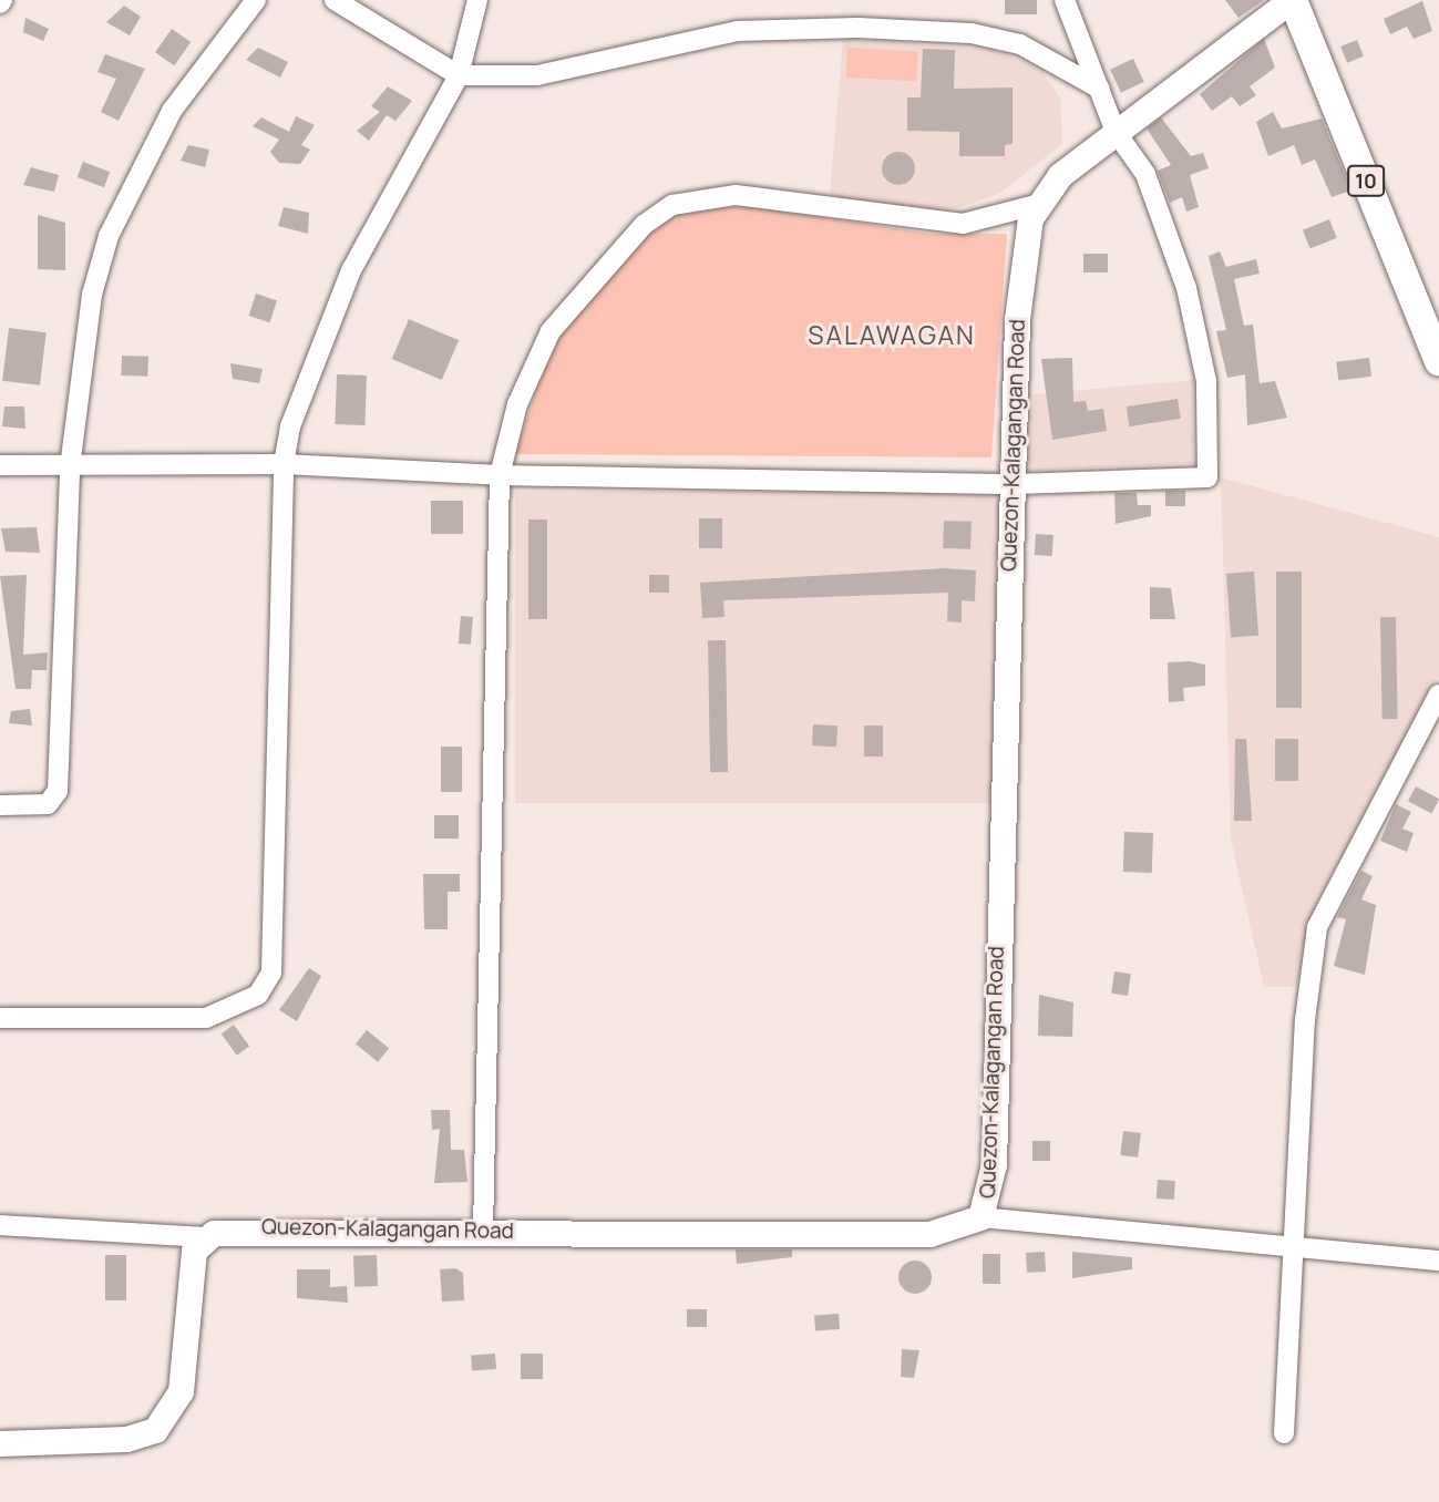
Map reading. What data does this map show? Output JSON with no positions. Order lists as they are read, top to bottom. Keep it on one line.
{"streets":{"highway":["10"],"main road":["Quezon-Kalagangan Road"]},"districts":["SALAWAGAN"]}
